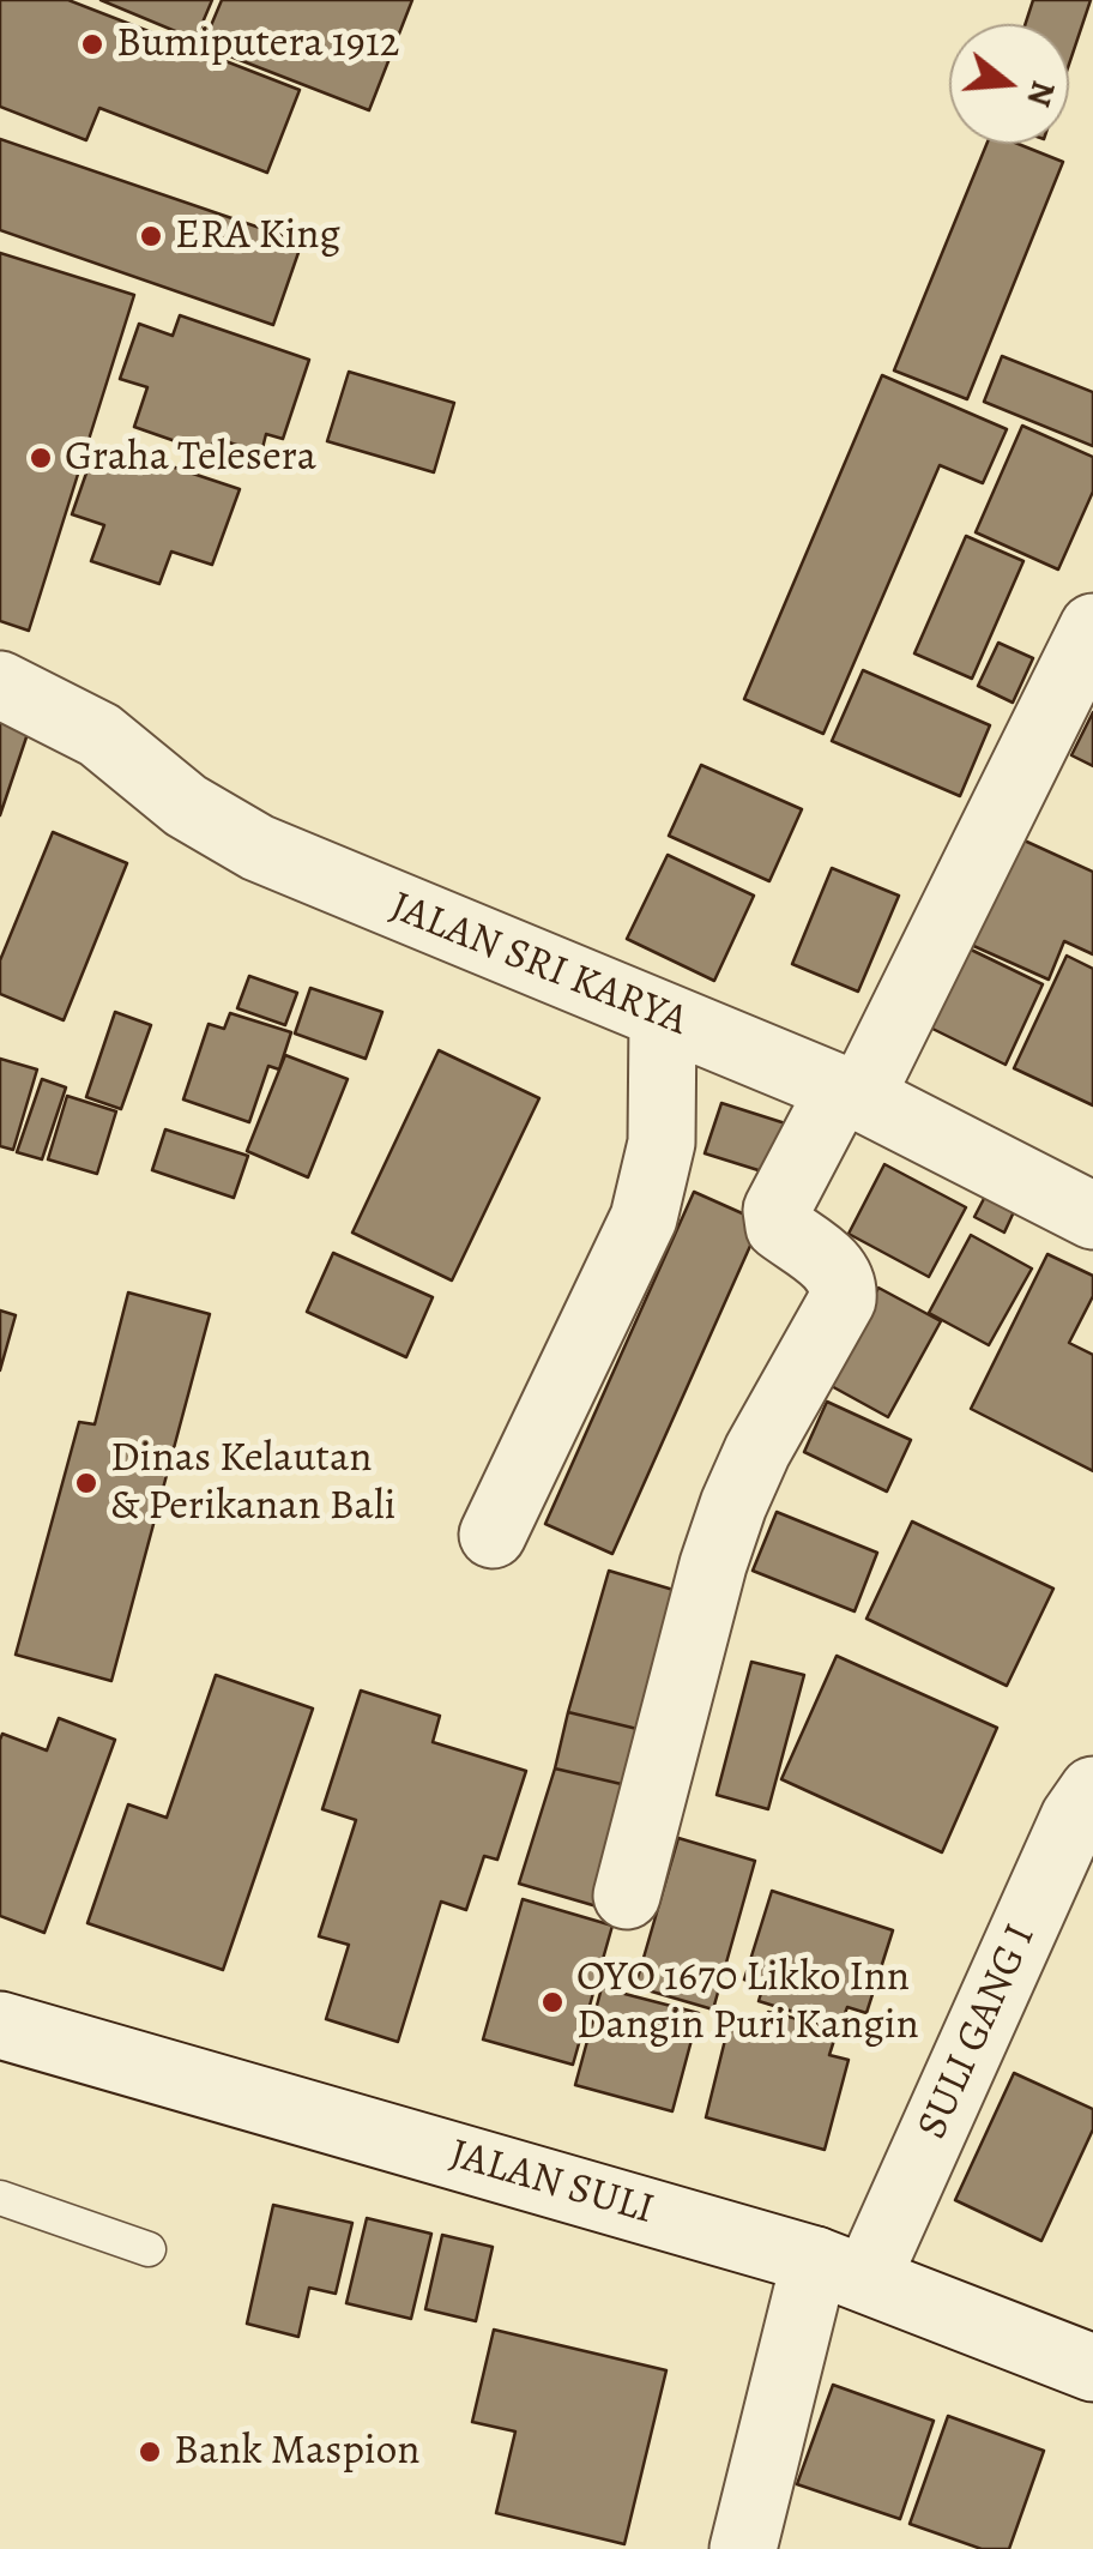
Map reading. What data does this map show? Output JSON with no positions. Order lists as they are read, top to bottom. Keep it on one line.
{"streets":{"street":["JALAN SRI KARYA","SULI GANG I","JALAN SULI"]},"crossings":[["SULI GANG I","JALAN SULI"]],"places":["Bumiputera 1912","ERA King","Graha Telesera","Dinas Kelautan & Perikanan Bali","OYO 1670 Likko Inn Dangin Puri Kangin","Bank Maspion"],"north":"right"}
